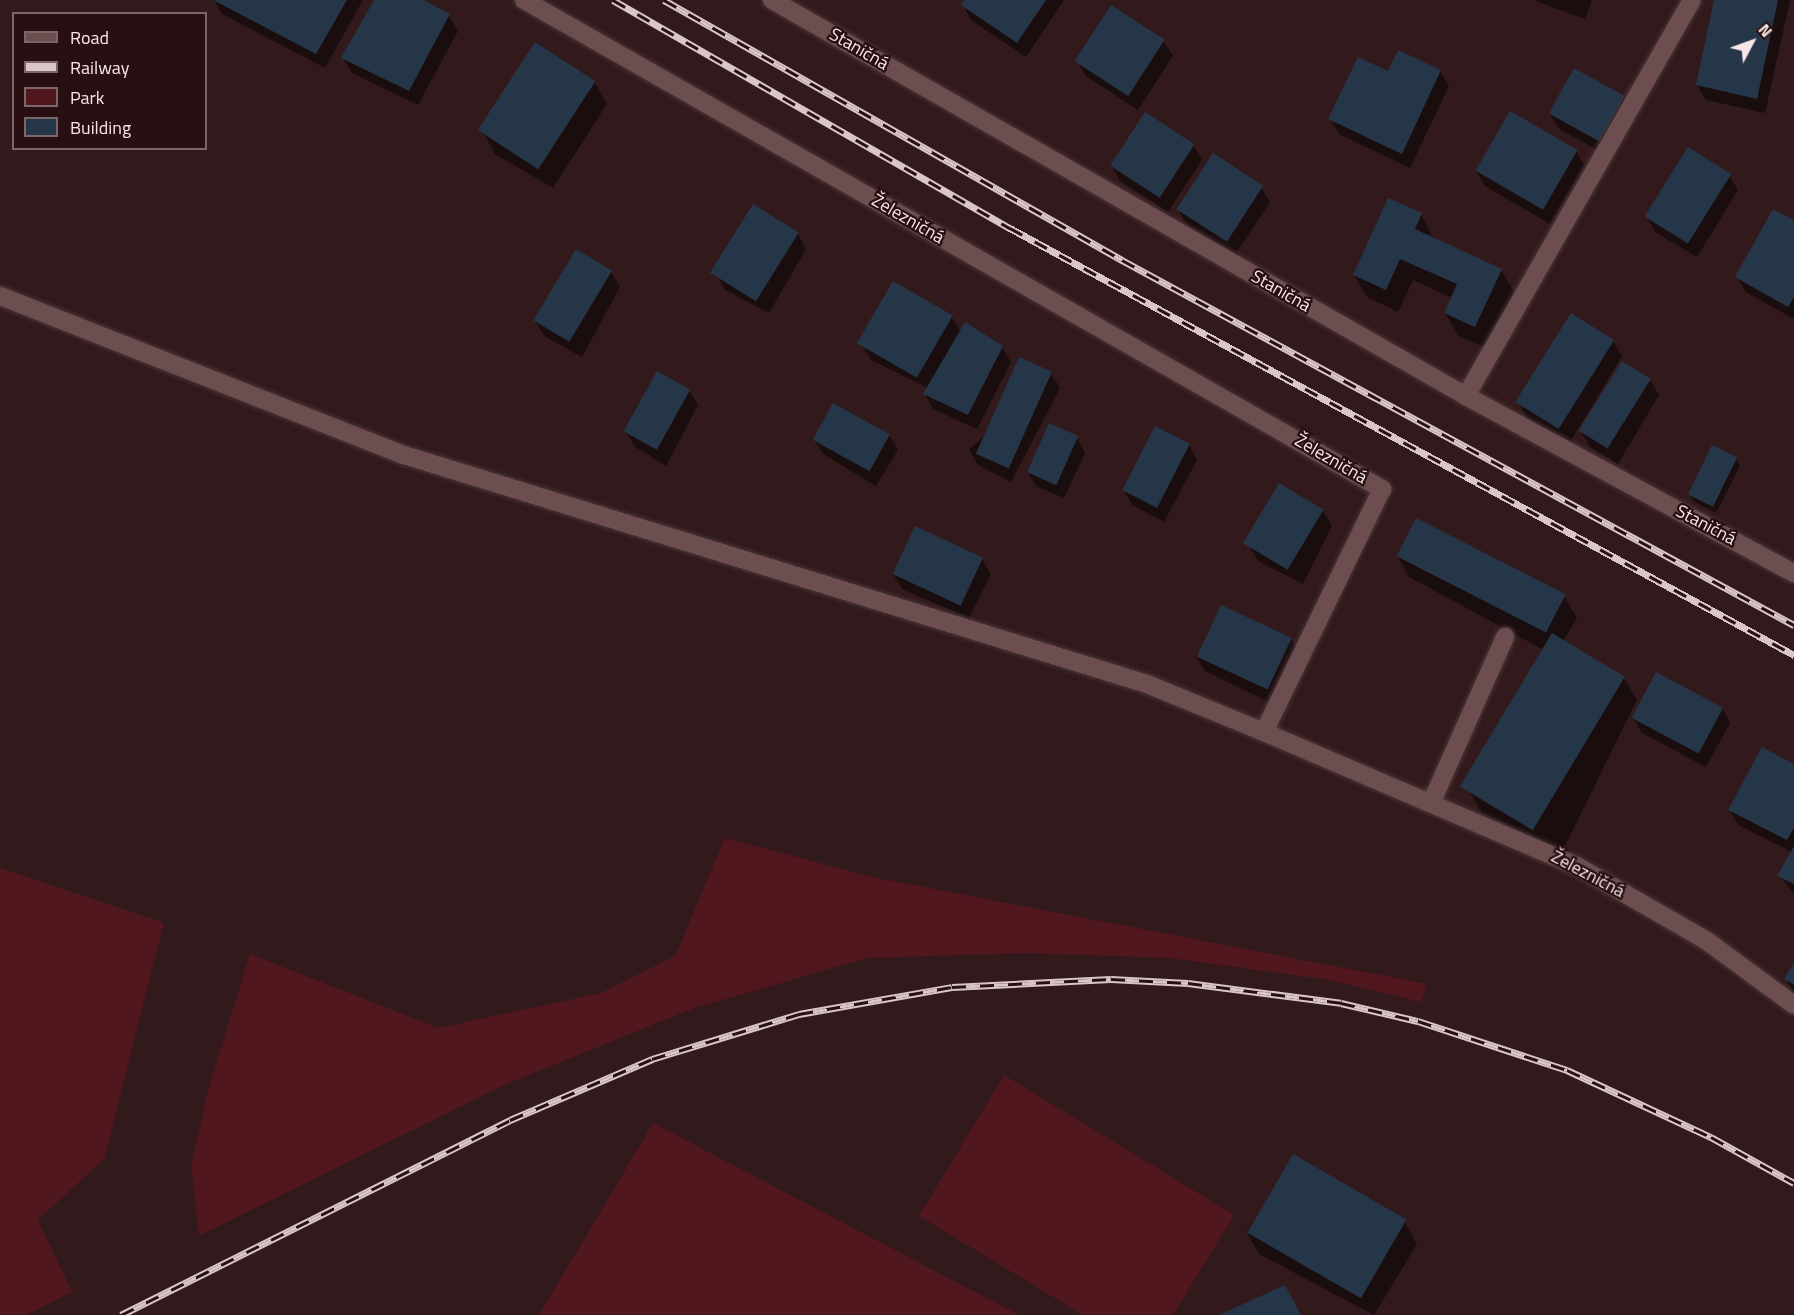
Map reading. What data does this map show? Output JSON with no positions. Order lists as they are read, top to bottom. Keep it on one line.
{"streets":{"street":["Staničná","Železničná"]},"legend":["Road","Railway","Park","Building"],"north":"top right"}
